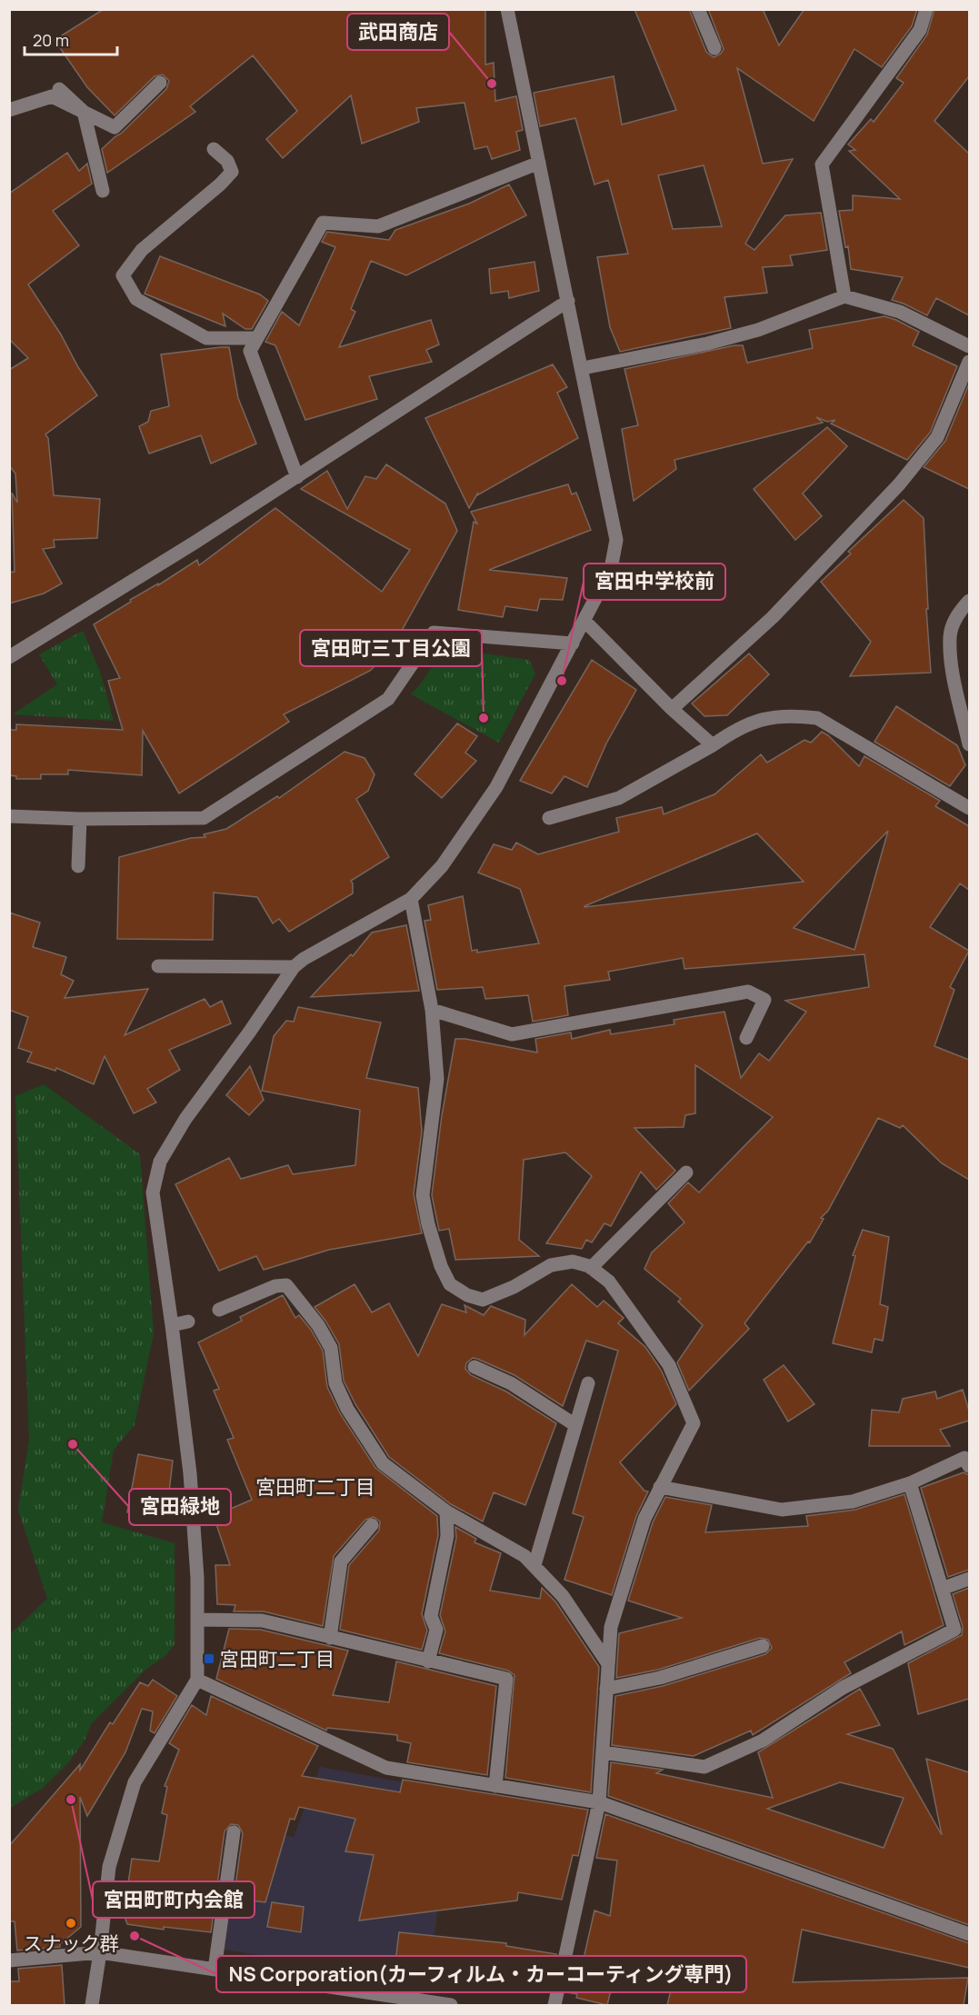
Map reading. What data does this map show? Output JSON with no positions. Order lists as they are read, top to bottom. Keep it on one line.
{"districts":["宮田町二丁目"],"places":{"other":["武田商店","宮田中学校前","宮田町三丁目公園","宮田緑地","宮田町町内会館","スナック群","NS Corporation(カーフィルム・カーコーティング専門)"],"transit":["宮田町二丁目"]},"scale_bar":"20 m"}
